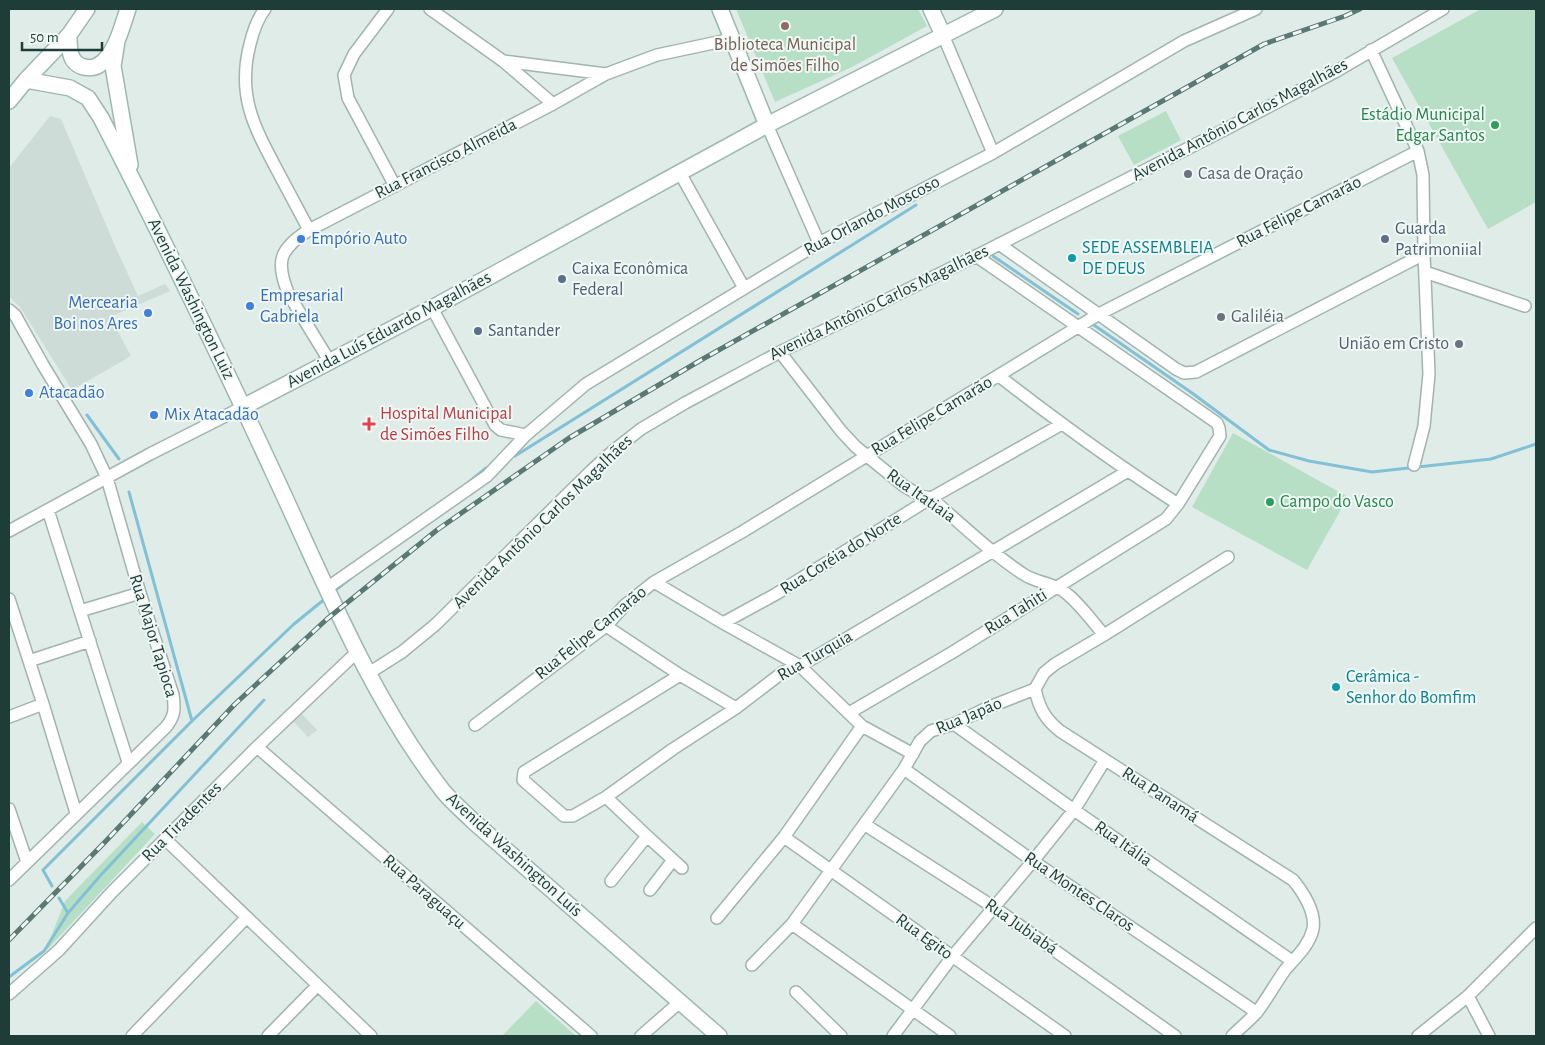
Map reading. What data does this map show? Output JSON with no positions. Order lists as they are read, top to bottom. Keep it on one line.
{"streets":{"main road":["Avenida Washington Luiz","Avenida Luís Eduardo Magalhães","Avenida Washington Luís"],"street":["Avenida Antônio Carlos Magalhães","Rua Francisco Almeida","Rua Felipe Camarão","Rua Orlando Moscoso","Rua Itatiaia","Rua Coréia do Norte","Rua Tahiti","Rua Major Tapioca","Rua Turquia","Rua Japão","Rua Panamá","Rua Tiradentes","Rua Itália","Rua Paraguaçu","Rua Montes Claros","Rua Jubiabá","Rua Egito"]},"crossings":[["Avenida Antônio Carlos Magalhães","Rua Itatiaia"],["Avenida Antônio Carlos Magalhães","Avenida Washington Luís"],["Rua Francisco Almeida","Avenida Luís Eduardo Magalhães"],["Rua Felipe Camarão","Rua Itatiaia"],["Rua Felipe Camarão","Rua Tahiti"],["Rua Orlando Moscoso","Avenida Washington Luiz"],["Rua Orlando Moscoso","Avenida Washington Luís"],["Avenida Washington Luiz","Avenida Luís Eduardo Magalhães"],["Avenida Washington Luiz","Avenida Washington Luís"],["Avenida Luís Eduardo Magalhães","Rua Major Tapioca"],["Rua Itatiaia","Rua Coréia do Norte"],["Rua Itatiaia","Rua Tahiti"],["Rua Itatiaia","Rua Turquia"],["Rua Japão","Rua Panamá"],["Rua Japão","Rua Itália"],["Rua Japão","Rua Montes Claros"],["Rua Japão","Rua Jubiabá"],["Rua Japão","Rua Egito"],["Rua Panamá","Rua Itália"],["Rua Tiradentes","Avenida Washington Luís"],["Rua Tiradentes","Rua Paraguaçu"]],"places":{"other":["Biblioteca Municipal de Simões Filho","Estádio Municipal Edgar Santos","Casa de Oração","Empório Auto","Guarda Patrimoniial","SEDE ASSEMBLEIA DE DEUS","Caixa Econômica Federal","Empresarial Gabriela","Mercearia Boi nos Ares","Galiléia","Santander","União em Cristo","Atacadão","Mix Atacadão","Campo do Vasco","Cerâmica - Senhor do Bomfim"],"health":["Hospital Municipal de Simões Filho"]},"scale_bar":"50 m"}
